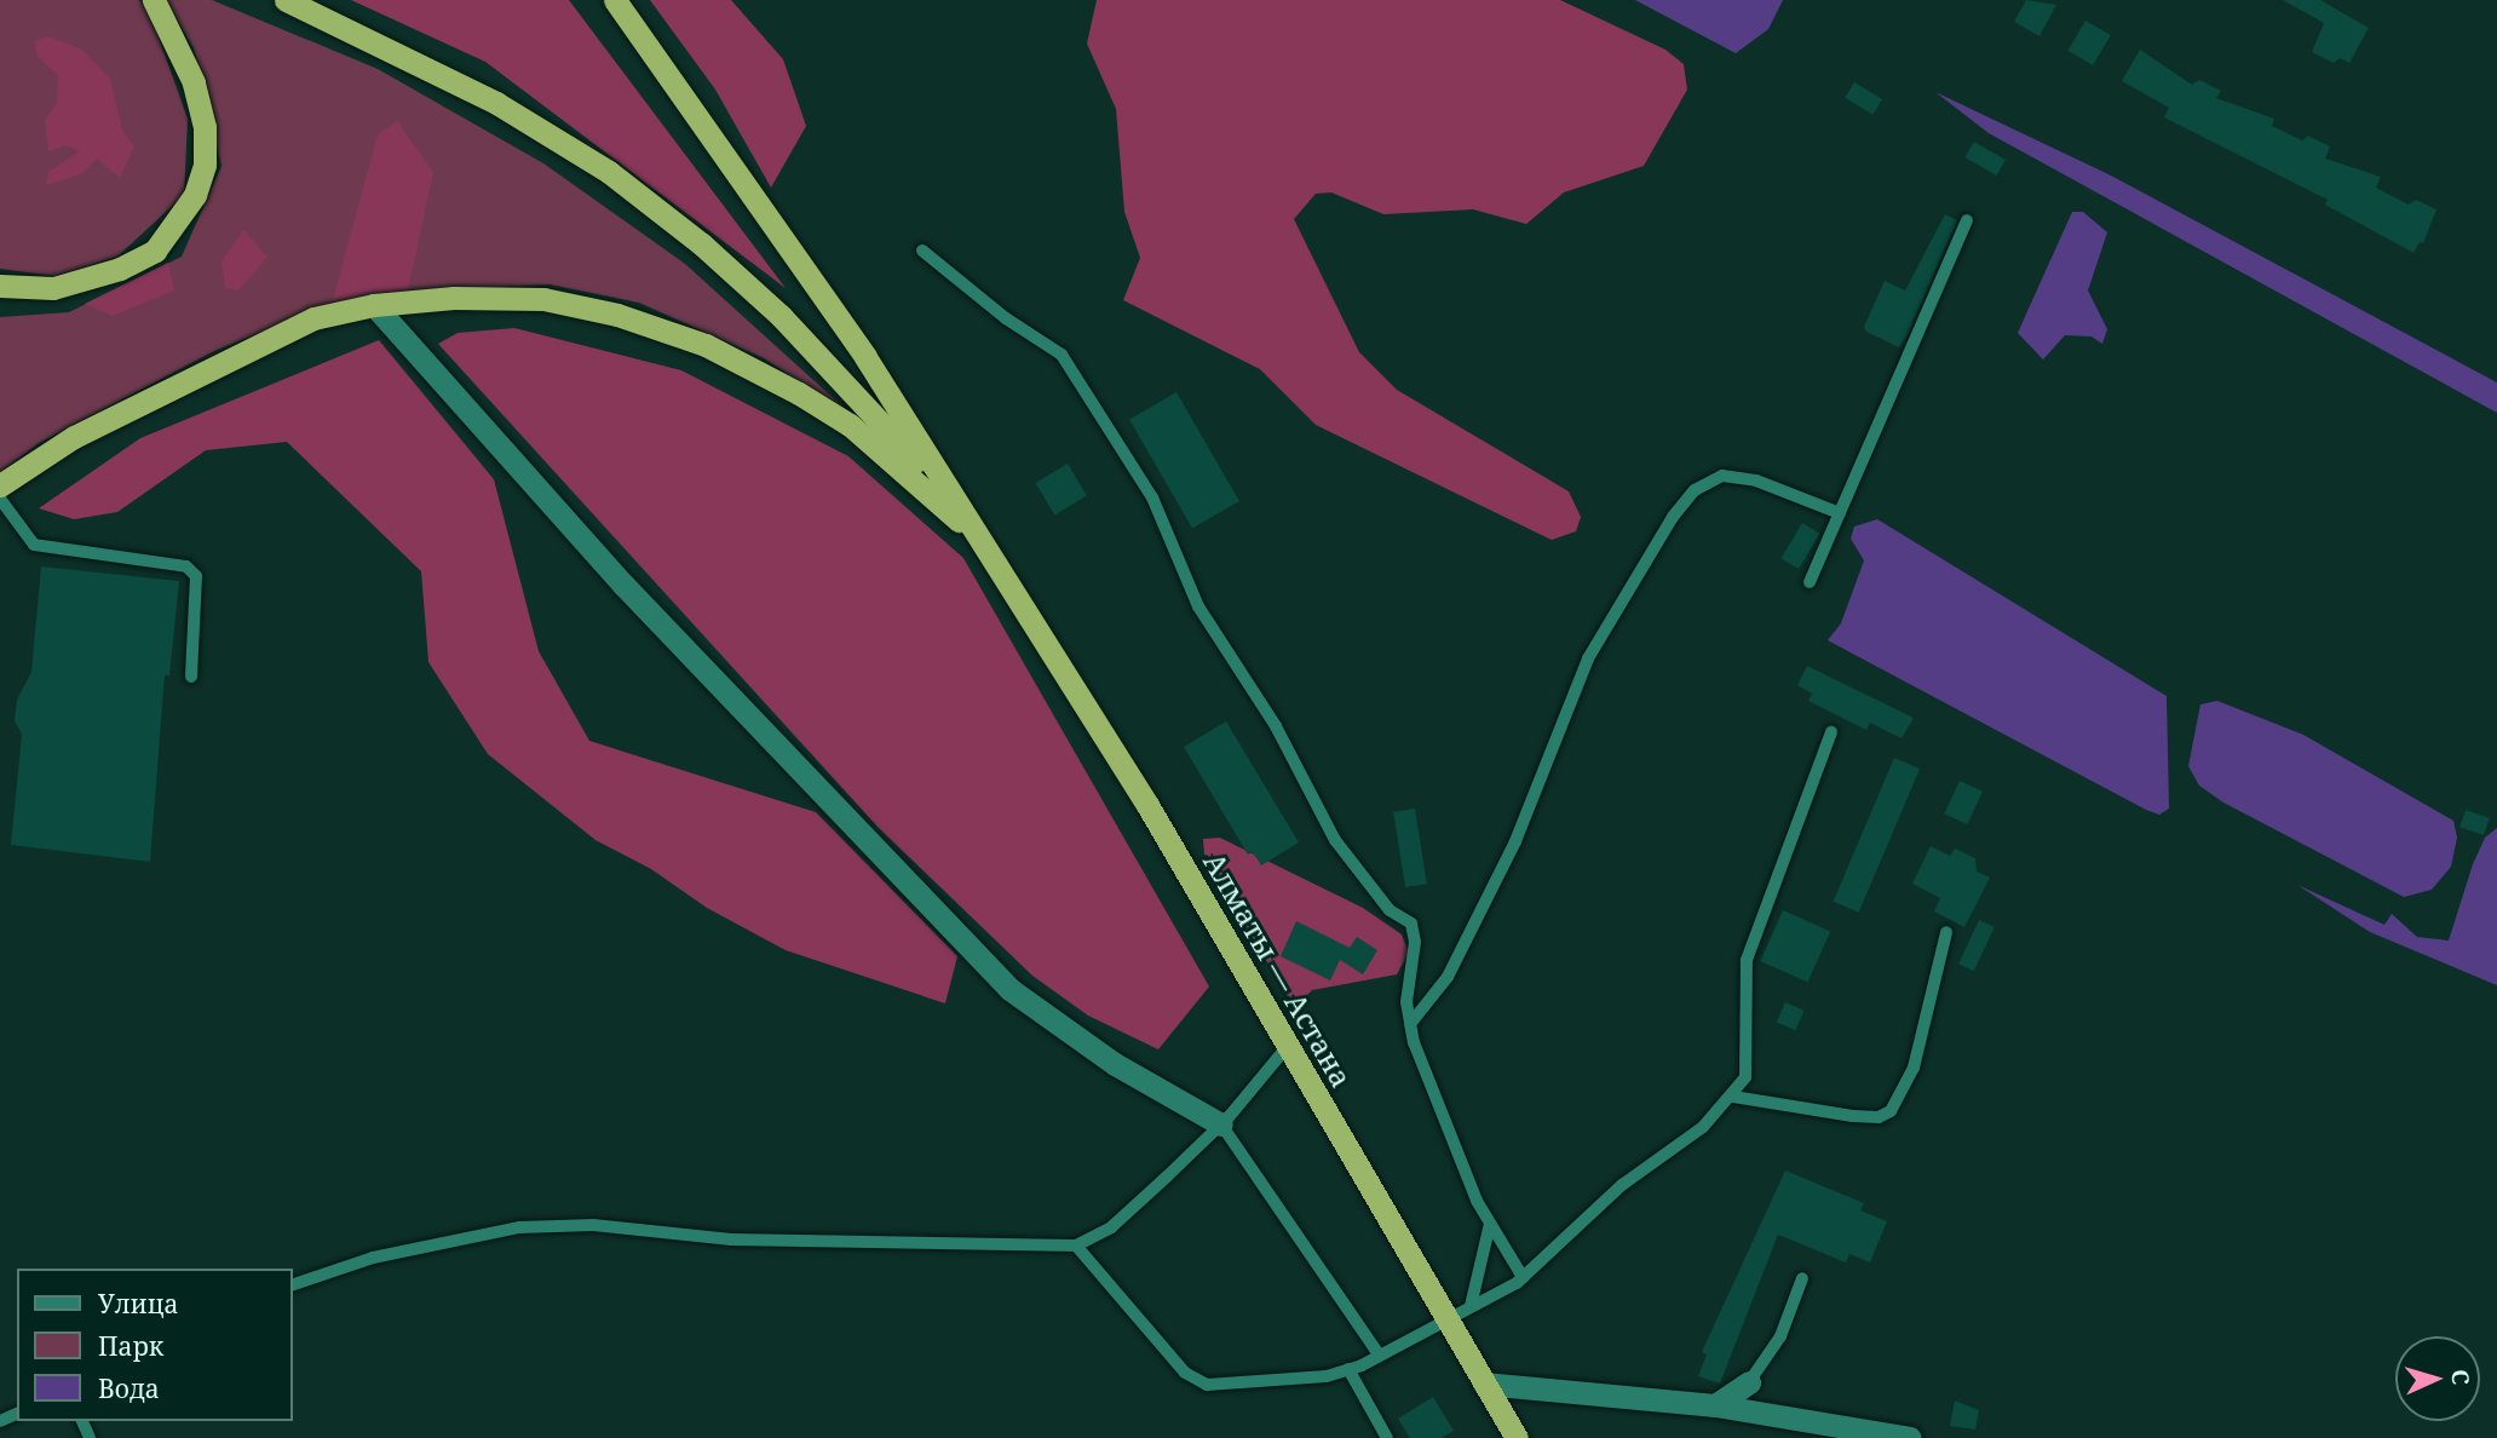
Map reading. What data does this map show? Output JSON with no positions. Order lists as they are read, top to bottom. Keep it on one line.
{"streets":{"highway":["Алматы — Астана"]},"legend":["Улица","Парк","Вода"],"north":"right"}
